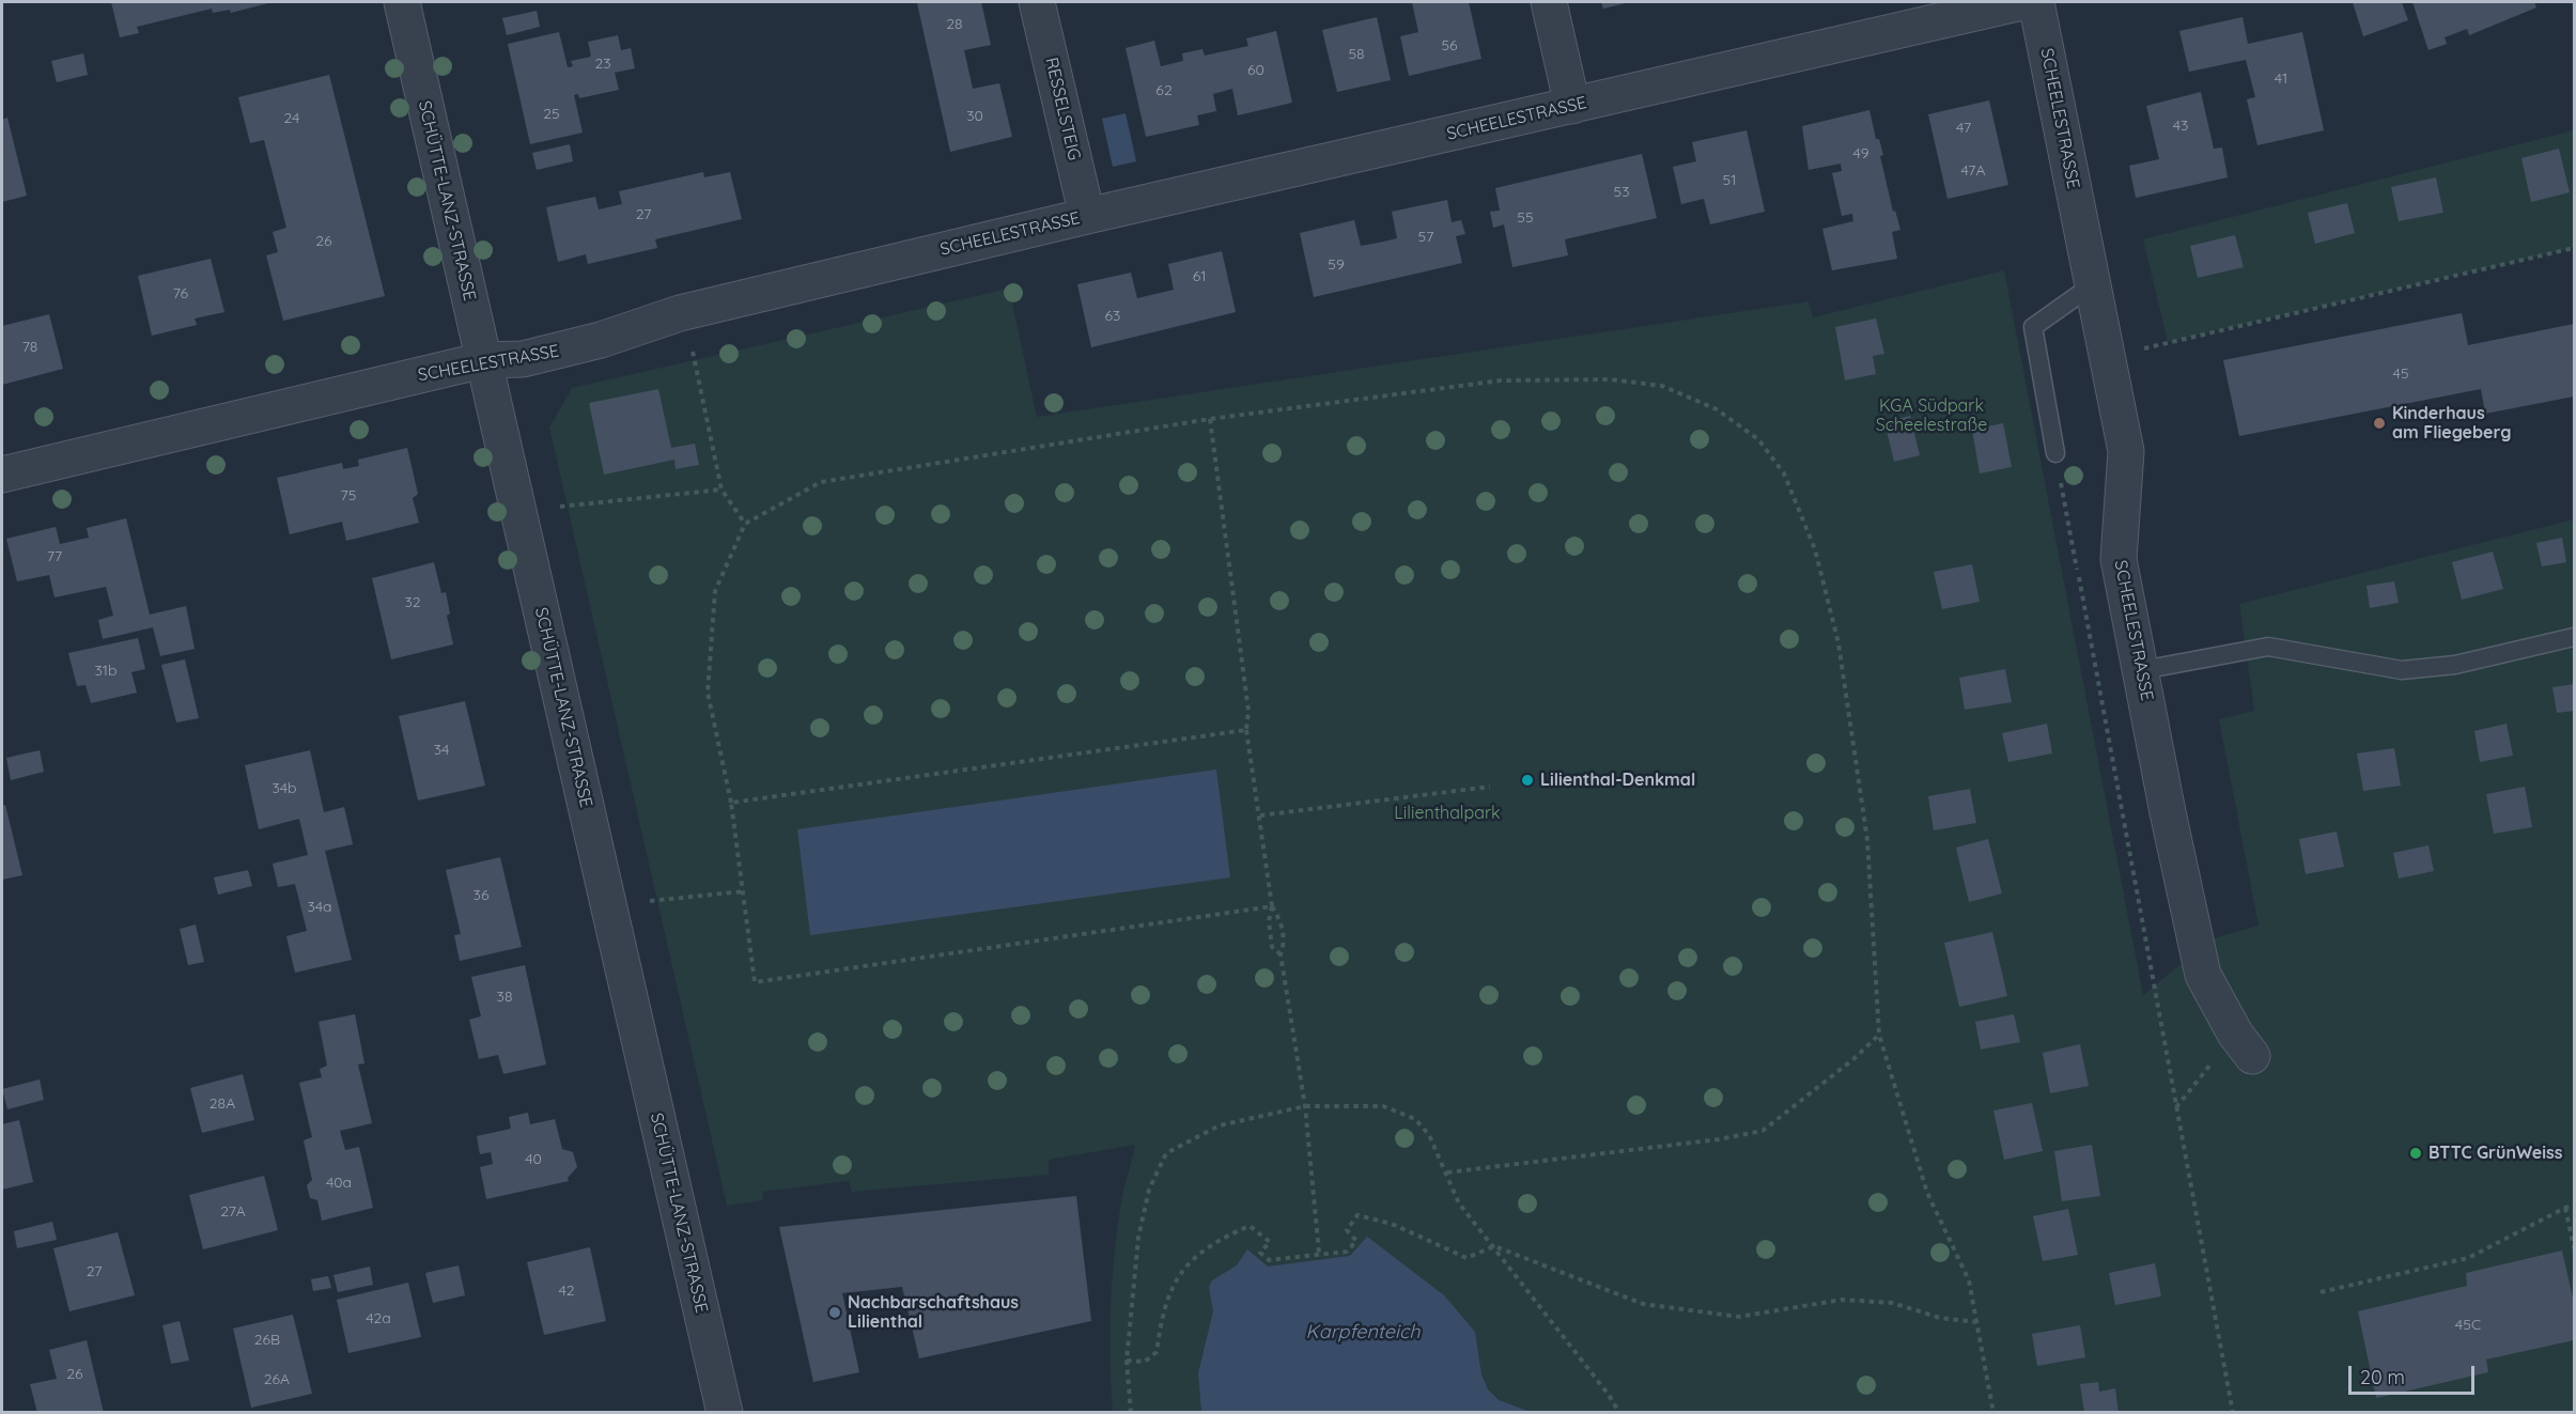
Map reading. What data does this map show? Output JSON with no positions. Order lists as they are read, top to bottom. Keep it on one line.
{"streets":{"street":["RESSELSTEIG","SCHEELESTRASSE","SCHÜTTE-LANZ-STRASSE"]},"crossings":[["RESSELSTEIG","SCHEELESTRASSE"],["SCHEELESTRASSE","SCHÜTTE-LANZ-STRASSE"]],"water":["Karpfenteich"],"parks":["KGA Südpark Scheelestraße","Lilienthalpark"],"places":["Kinderhaus am Fliegeberg","Lilienthal-Denkmal","BTTC GrünWeiss","Nachbarschaftshaus Lilienthal"],"house_numbers":["28","56","58","23","60","41","62","25","30","24","43","47","49","47A","51","53","27","55","57","26","59","61","76","63","78","45","75","77","32","31b","34","34b","36","34a","38","28A","40","40a","27A","27","42","42a","45C","26B","26","26A"],"scale_bar":"20 m"}
